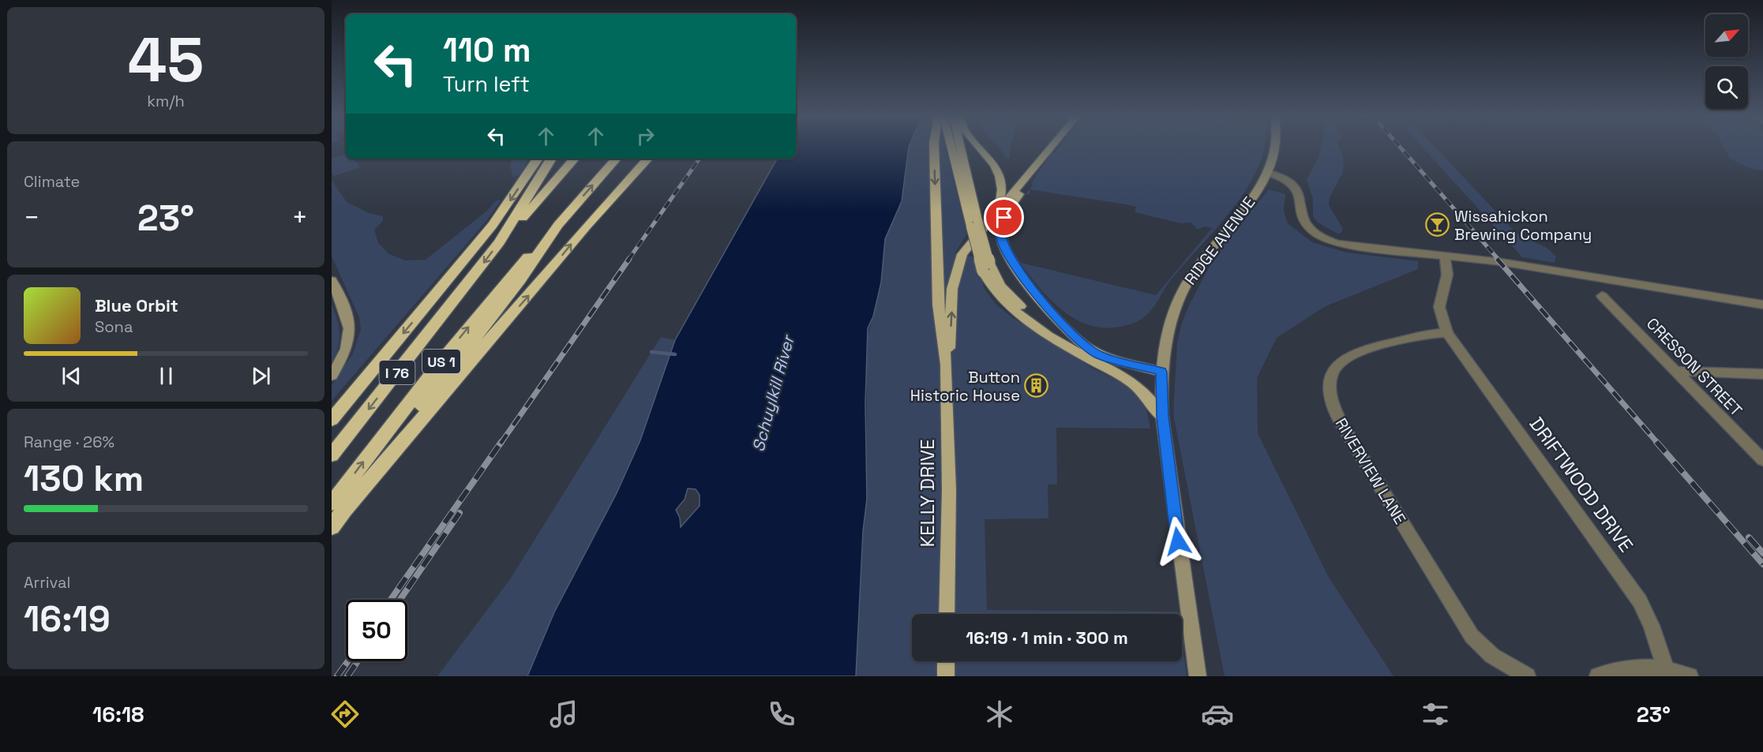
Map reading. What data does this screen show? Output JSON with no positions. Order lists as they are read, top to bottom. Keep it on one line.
{"streets":{"highway":["I 76"],"main road":["RIDGE AVENUE","KELLY DRIVE"],"street":["CRESSON STREET","RIVERVIEW LANE","DRIFTWOOD DRIVE"]},"crossings":[["RIVERVIEW LANE","DRIFTWOOD DRIVE"]],"water":["Schuylkill River"],"places":{"bar":["Wissahickon Brewing Company"],"building":["Button Historic House"]},"north":"top right","page":{"tile":[["45","km/h"],"Climate",["Range · 26%","130 km"],["Arrival","16:19"]],"turn":["110 m","Turn left"],"heat":["−","23°","+"],"song":["Blue Orbit","Sona"],"limit":"50","trip":"16:19 · 1 min · 300 m","tabs":["16:18","23°"]}}
